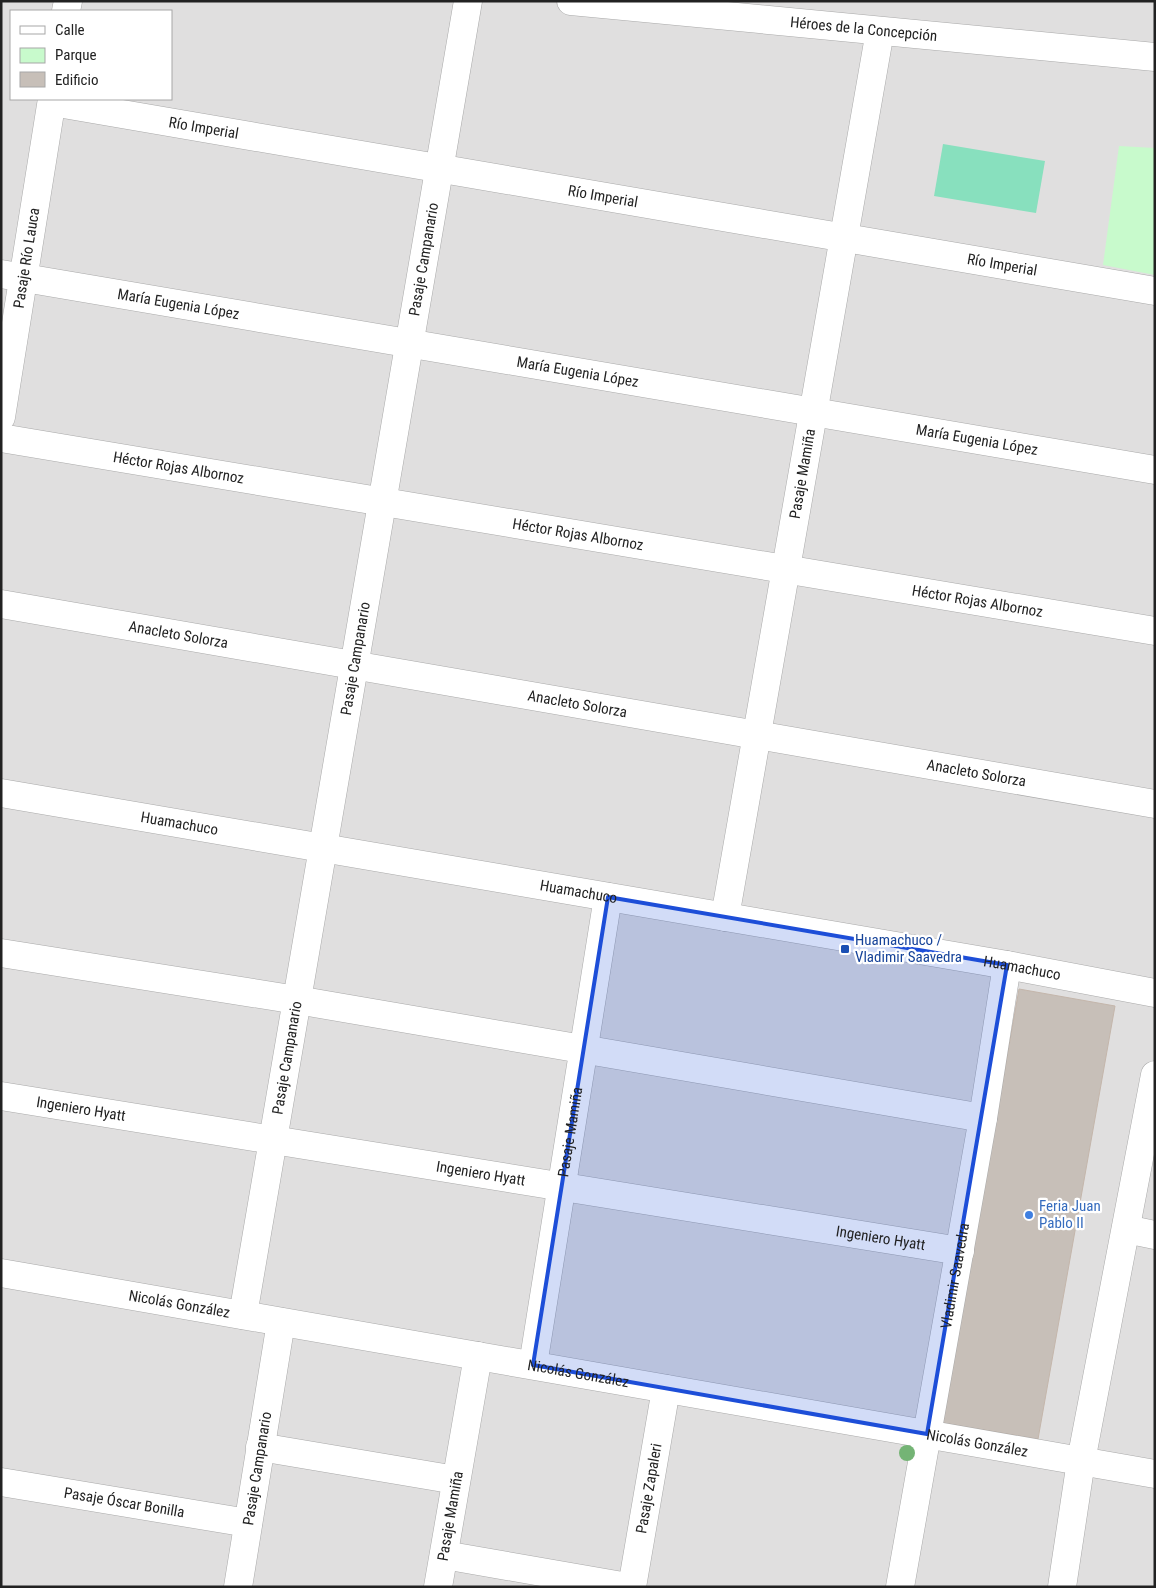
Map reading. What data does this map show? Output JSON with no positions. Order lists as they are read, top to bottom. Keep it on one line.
{"streets":{"street":["Héroes de la Concepción","Río Imperial","Pasaje Río Lauca","Pasaje Campanario","María Eugenia López","Héctor Rojas Albornoz","Pasaje Mamiña","Anacleto Solorza","Huamachuco","Ingeniero Hyatt","Vladimir Saavedra","Nicolás González","Pasaje Zapaleri","Pasaje Óscar Bonilla"]},"crossings":[["Héroes de la Concepción","Pasaje Mamiña"],["Río Imperial","Pasaje Río Lauca"],["Río Imperial","Pasaje Campanario"],["Río Imperial","Pasaje Mamiña"],["Pasaje Río Lauca","María Eugenia López"],["Pasaje Campanario","María Eugenia López"],["Pasaje Campanario","Héctor Rojas Albornoz"],["Pasaje Campanario","Anacleto Solorza"],["Pasaje Campanario","Huamachuco"],["Pasaje Campanario","Ingeniero Hyatt"],["Pasaje Campanario","Nicolás González"],["Pasaje Campanario","Pasaje Óscar Bonilla"],["María Eugenia López","Pasaje Mamiña"],["Héctor Rojas Albornoz","Pasaje Mamiña"],["Pasaje Mamiña","Anacleto Solorza"],["Pasaje Mamiña","Huamachuco"],["Pasaje Mamiña","Ingeniero Hyatt"],["Pasaje Mamiña","Nicolás González"],["Huamachuco","Vladimir Saavedra"],["Ingeniero Hyatt","Vladimir Saavedra"],["Vladimir Saavedra","Nicolás González"],["Nicolás González","Pasaje Zapaleri"]],"places":{"transit":["Huamachuco / Vladimir Saavedra"],"other":["Feria Juan Pablo II"]},"legend":["Calle","Parque","Edificio"]}
